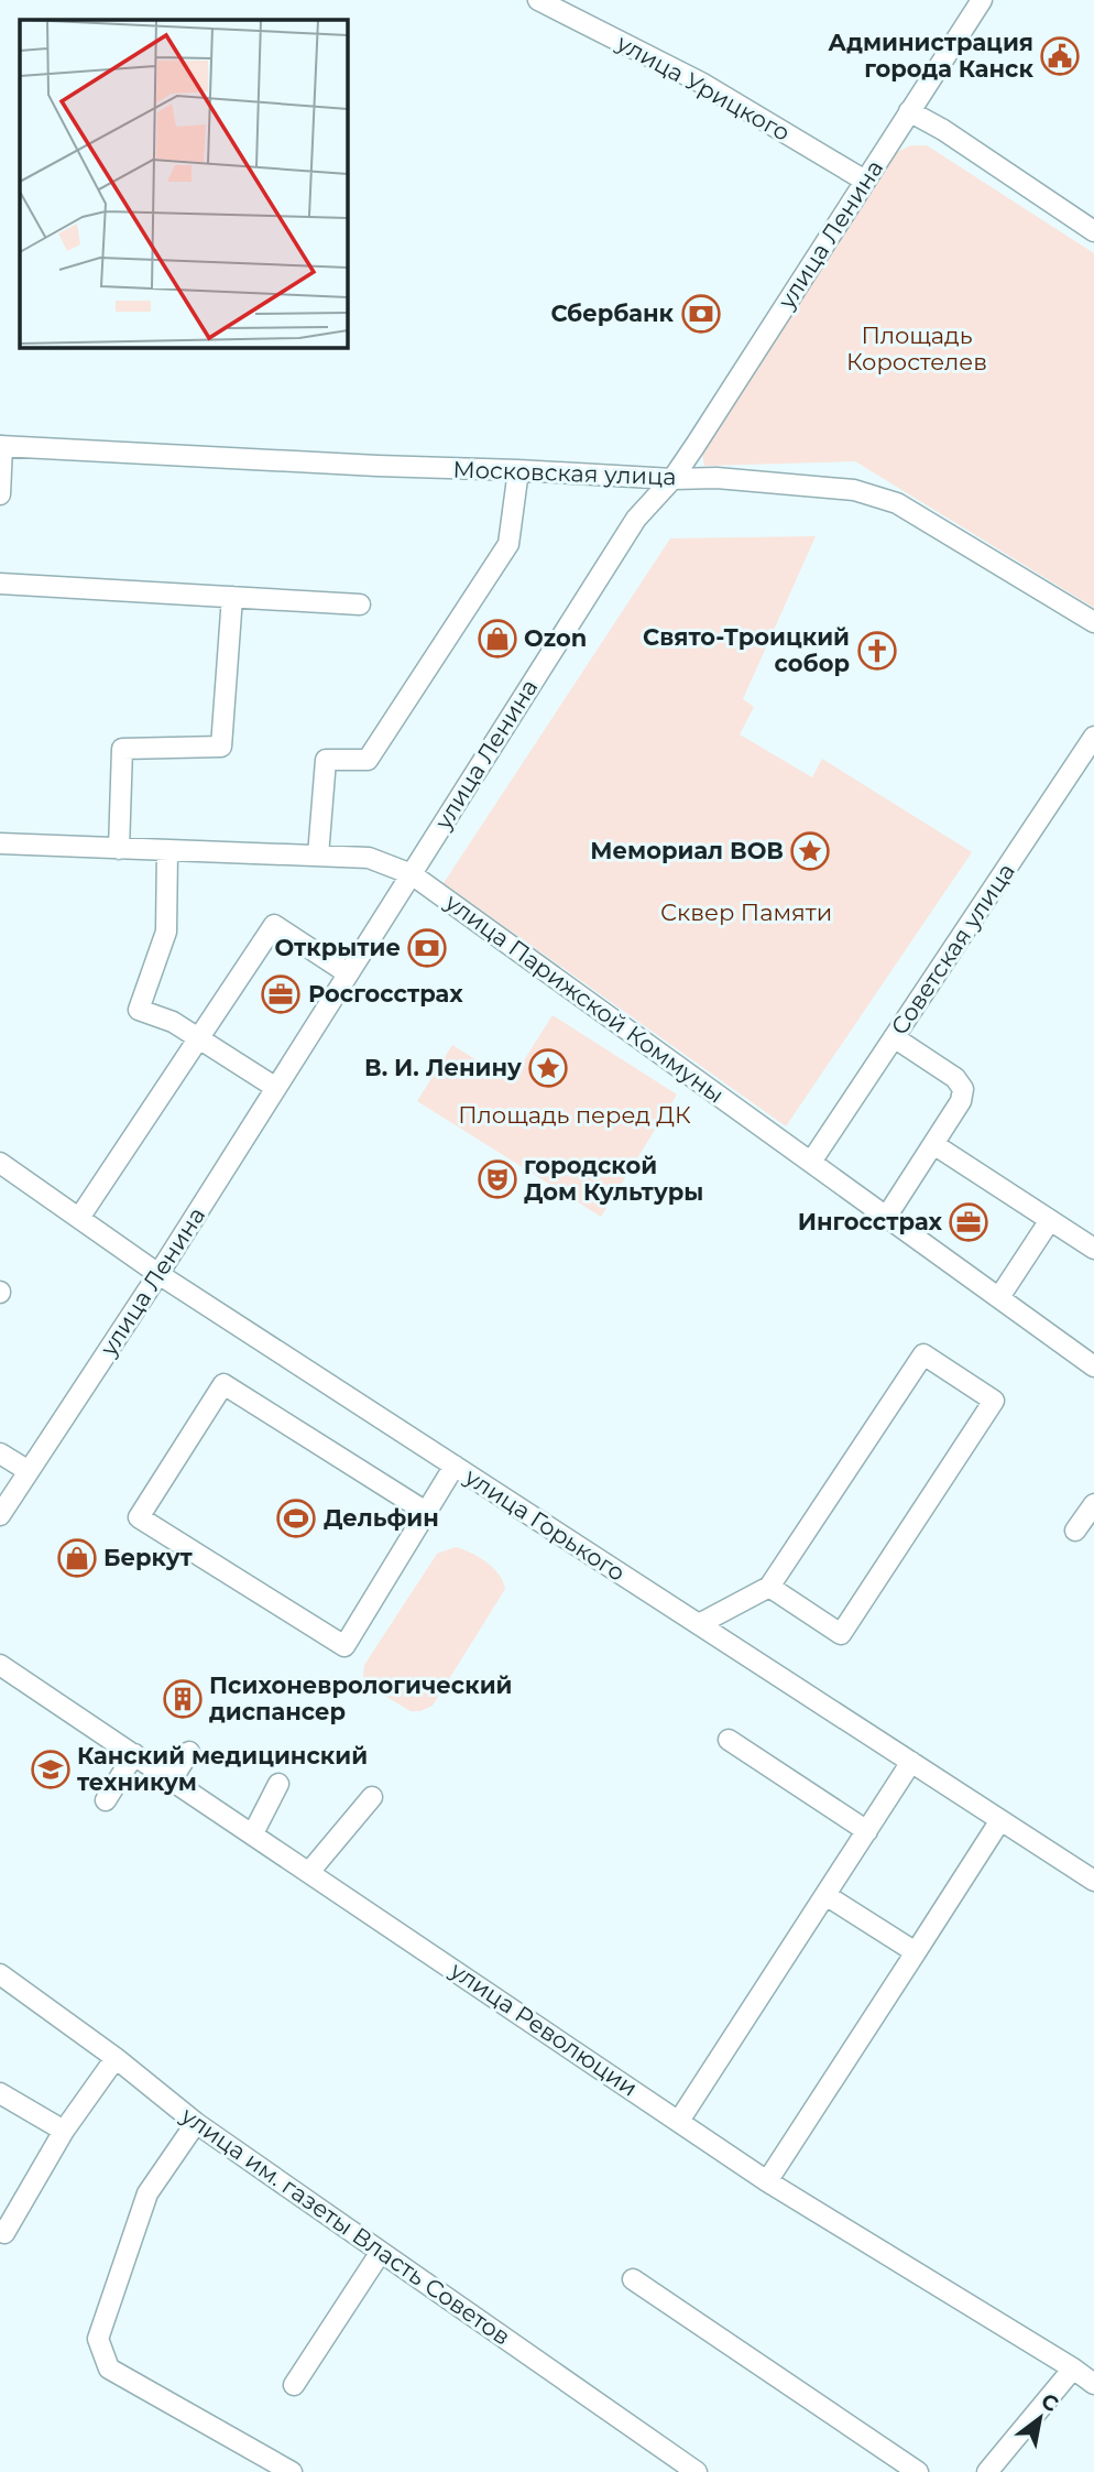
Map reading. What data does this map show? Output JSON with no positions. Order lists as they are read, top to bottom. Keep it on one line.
{"streets":{"street":["улица Урицкого","улица Ленина","Московская улица","Советская улица","улица Парижской Коммуны","улица Горького","улица Революции","улица им. газеты Власть Советов"]},"crossings":[["улица Урицкого","улица Ленина"],["улица Ленина","Московская улица"],["улица Ленина","улица Парижской Коммуны"],["улица Ленина","улица Горького"],["Советская улица","улица Парижской Коммуны"]],"parks":["Площадь Коростелев","Сквер Памяти","Площадь перед ДК"],"places":{"public building":["Администрация города Канск"],"bank":["Сбербанк","Открытие"],"shop":["Ozon","Беркут"],"church":["Свято-Троицкий собор"],"place":["Мемориал ВОВ","В. И. Ленину"],"office":["Росгосстрах","Ингосстрах"],"theatre":["городской Дом Культуры"],"sports":["Дельфин"],"building":["Психоневрологический диспансер"],"school or university":["Канский медицинский техникум"]},"north":"top right"}
